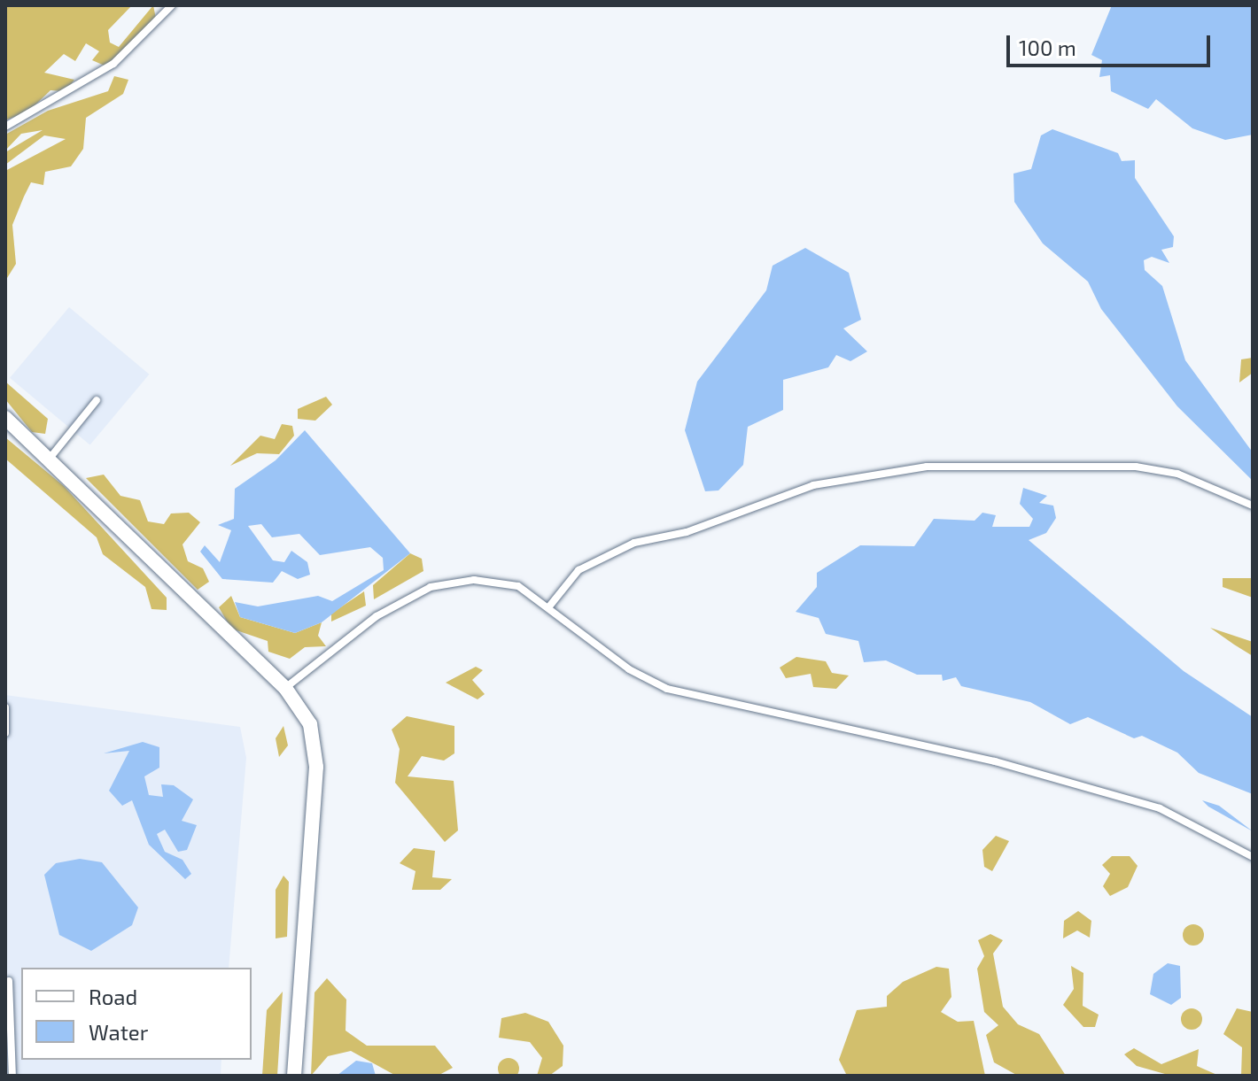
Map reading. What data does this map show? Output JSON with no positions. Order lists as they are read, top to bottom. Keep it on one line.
{"legend":["Road","Water"],"scale_bar":"100 m"}
